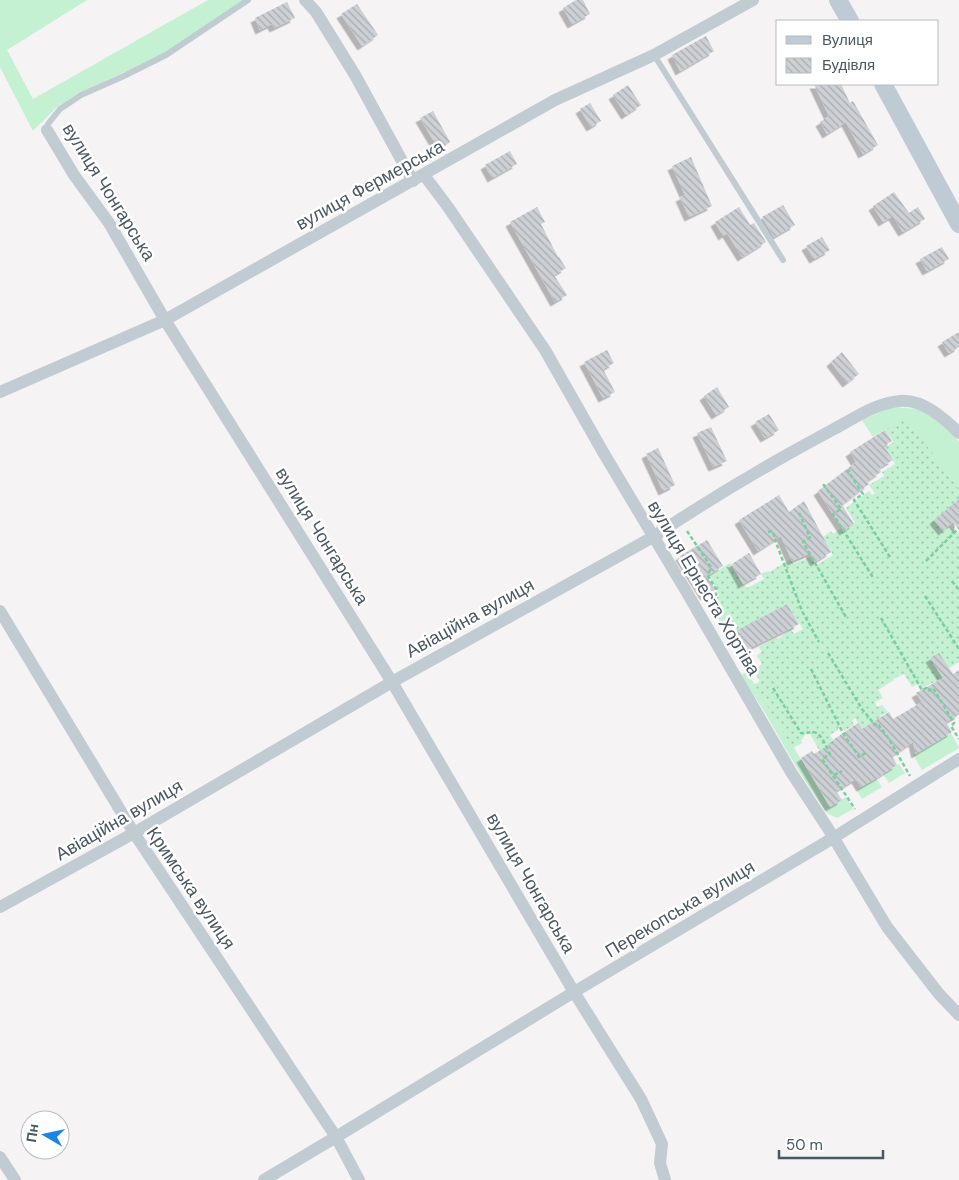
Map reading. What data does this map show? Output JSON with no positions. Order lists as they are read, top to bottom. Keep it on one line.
{"streets":{"street":["вулиця Фермерська","вулиця Чонгарська","вулиця Ернеста Хортіва","Авіаційна вулиця","Кримська вулиця","Перекопська вулиця"]},"crossings":[["вулиця Фермерська","вулиця Чонгарська"],["вулиця Фермерська","вулиця Ернеста Хортіва"],["вулиця Чонгарська","Авіаційна вулиця"],["вулиця Чонгарська","Перекопська вулиця"],["вулиця Ернеста Хортіва","Авіаційна вулиця"],["вулиця Ернеста Хортіва","Перекопська вулиця"],["Авіаційна вулиця","Кримська вулиця"],["Кримська вулиця","Перекопська вулиця"]],"legend":["Вулиця","Будівля"],"scale_bar":"50 m","north":"left"}
